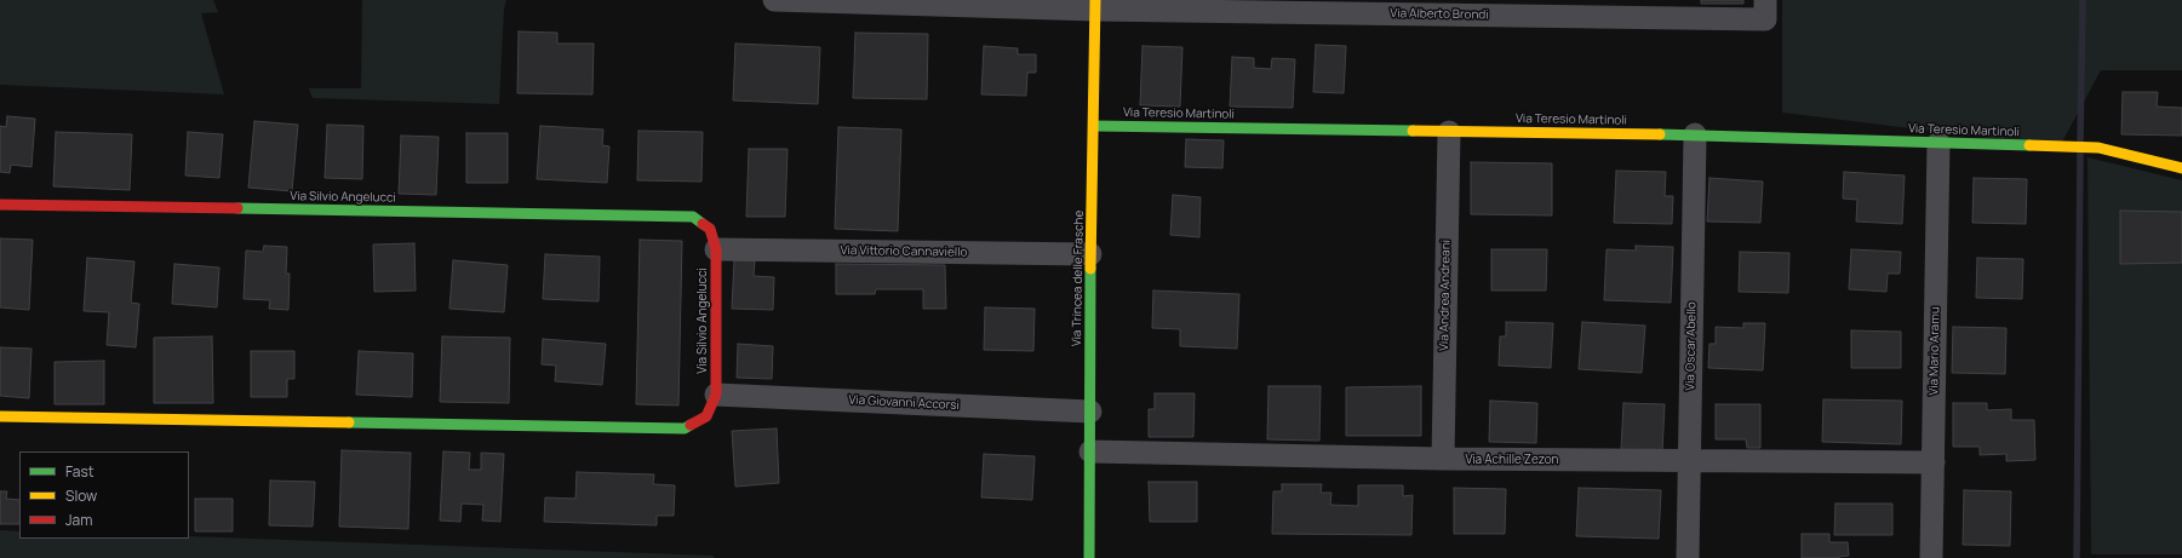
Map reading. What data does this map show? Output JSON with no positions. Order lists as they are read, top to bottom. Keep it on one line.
{"streets":{"street":["Via Alberto Brondi","Via Teresio Martinoli","Via Silvio Angelucci","Via Vittorio Cannaviello","Via Trincea delle Frasche","Via Andrea Andreani","Via Oscar Abello","Via Mario Aramu","Via Giovanni Accorsi","Via Achille Zezon"]},"crossings":[["Via Alberto Brondi","Via Trincea delle Frasche"],["Via Teresio Martinoli","Via Trincea delle Frasche"],["Via Teresio Martinoli","Via Andrea Andreani"],["Via Teresio Martinoli","Via Oscar Abello"],["Via Teresio Martinoli","Via Mario Aramu"],["Via Silvio Angelucci","Via Vittorio Cannaviello"],["Via Silvio Angelucci","Via Giovanni Accorsi"],["Via Vittorio Cannaviello","Via Trincea delle Frasche"],["Via Trincea delle Frasche","Via Giovanni Accorsi"],["Via Trincea delle Frasche","Via Achille Zezon"],["Via Andrea Andreani","Via Achille Zezon"],["Via Oscar Abello","Via Achille Zezon"],["Via Mario Aramu","Via Achille Zezon"]],"legend":["Fast","Slow","Jam"]}
